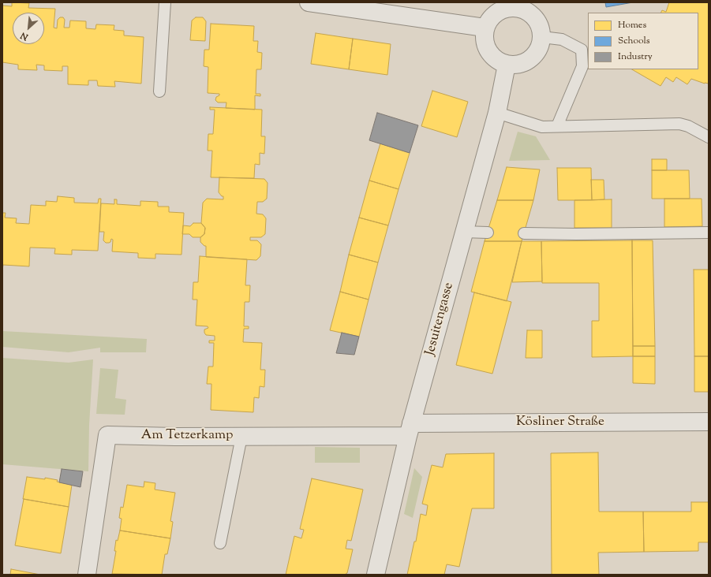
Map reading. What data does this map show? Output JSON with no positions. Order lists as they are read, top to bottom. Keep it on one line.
{"streets":{"street":["Jesuitengasse","Kösliner Straße","Am Tetzerkamp"]},"crossings":[["Jesuitengasse","Kösliner Straße"],["Jesuitengasse","Am Tetzerkamp"],["Kösliner Straße","Am Tetzerkamp"]],"legend":["Homes","Schools","Industry"],"north":"bottom left"}
